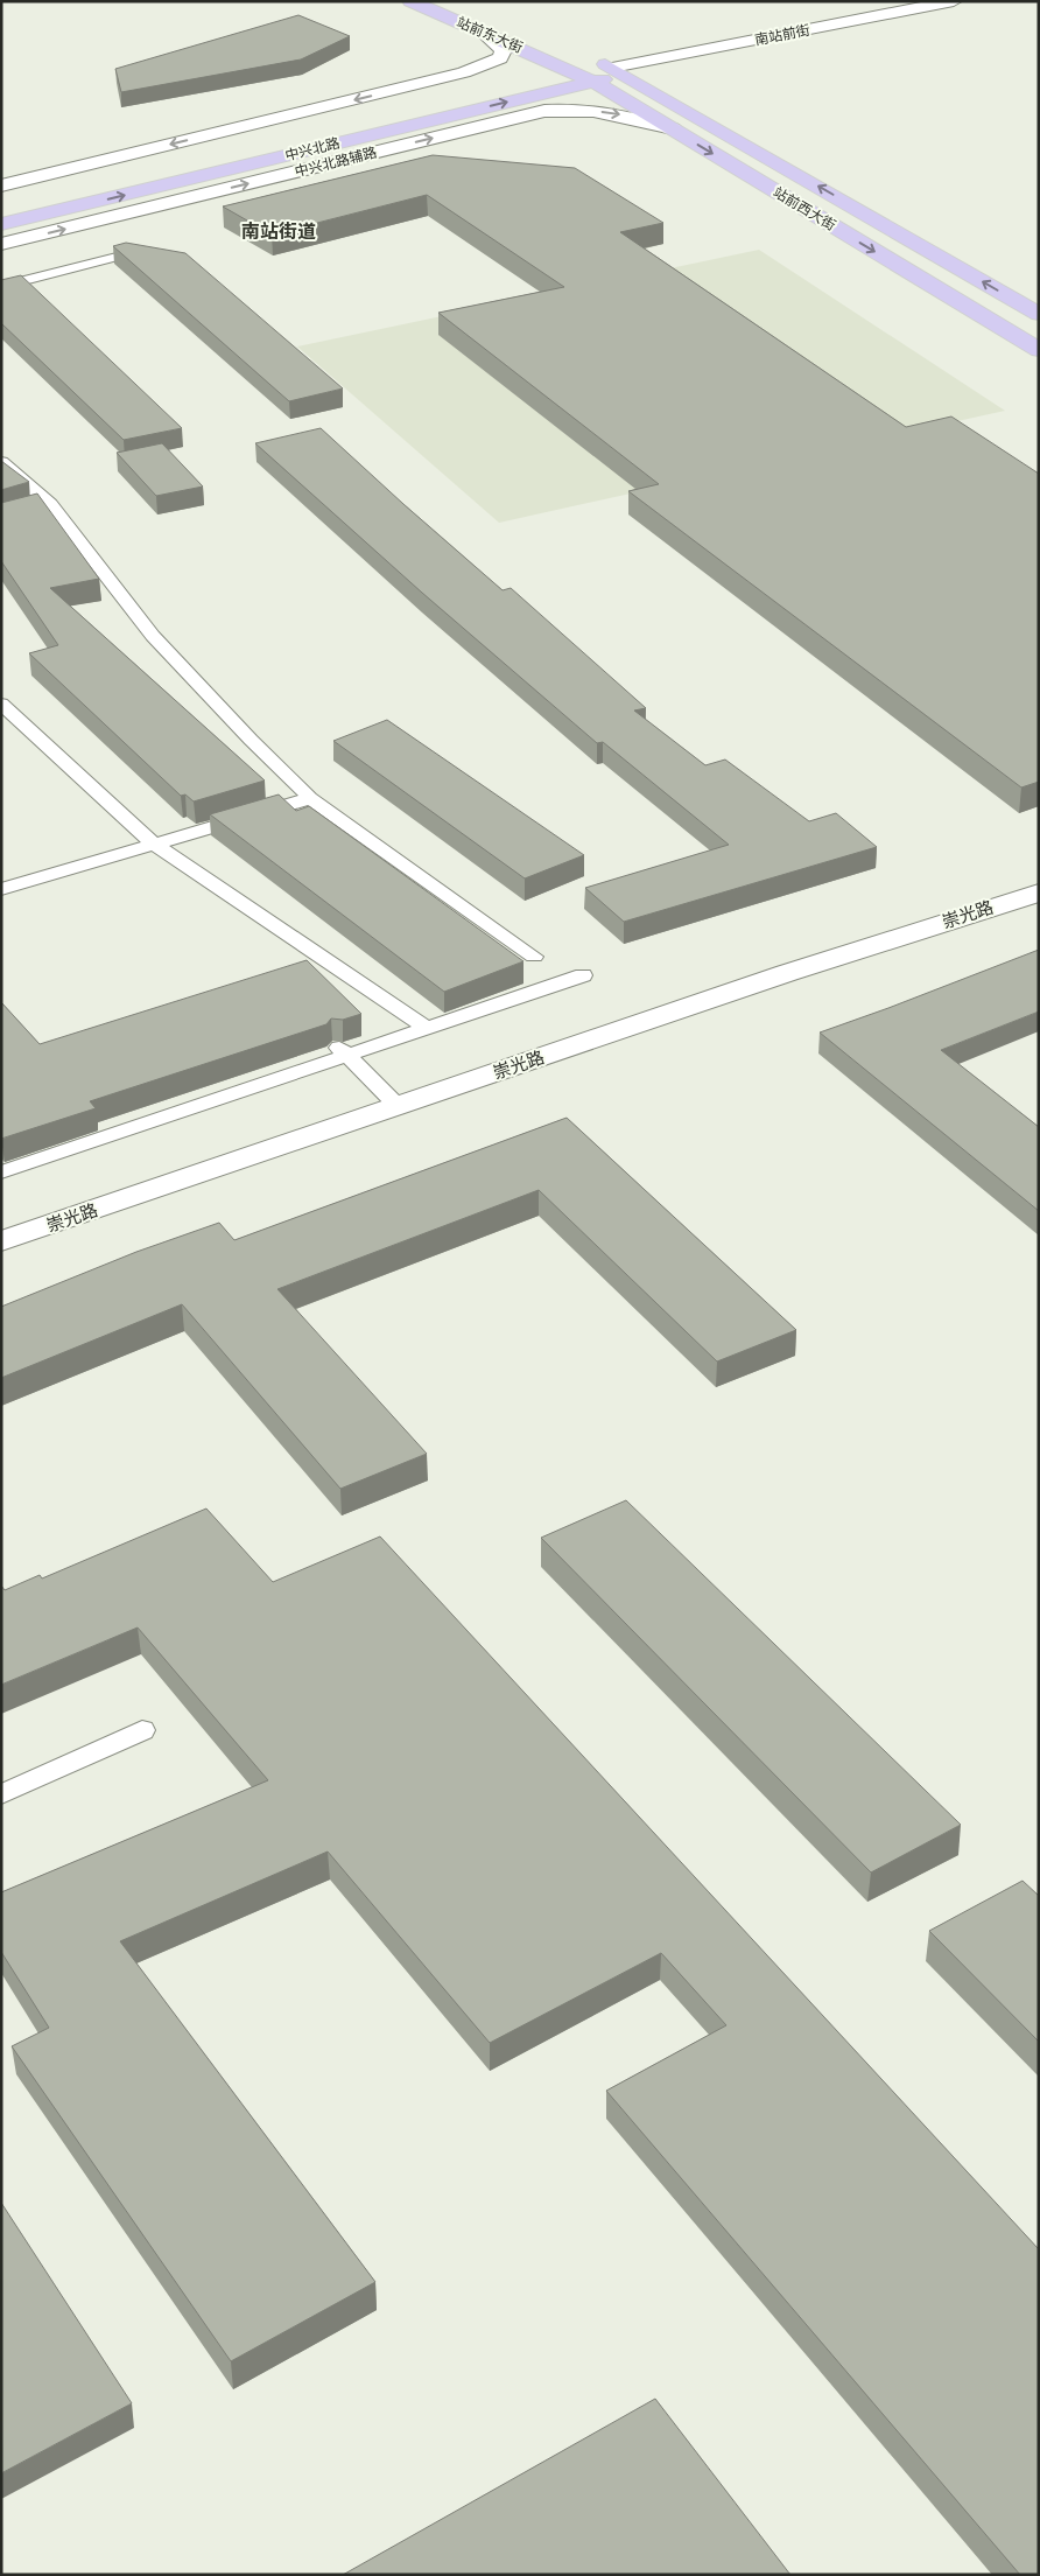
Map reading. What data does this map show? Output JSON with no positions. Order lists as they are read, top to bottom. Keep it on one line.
{"streets":{"main road":["站前东大街","中兴北路","站前西大街"],"street":["南站前街","中兴北路辅路","崇光路"]},"crossings":[["站前东大街","站前西大街"],["南站前街","中兴北路"],["南站前街","站前西大街"],["中兴北路","站前西大街"],["中兴北路辅路","站前西大街"]],"districts":["南站街道"]}
